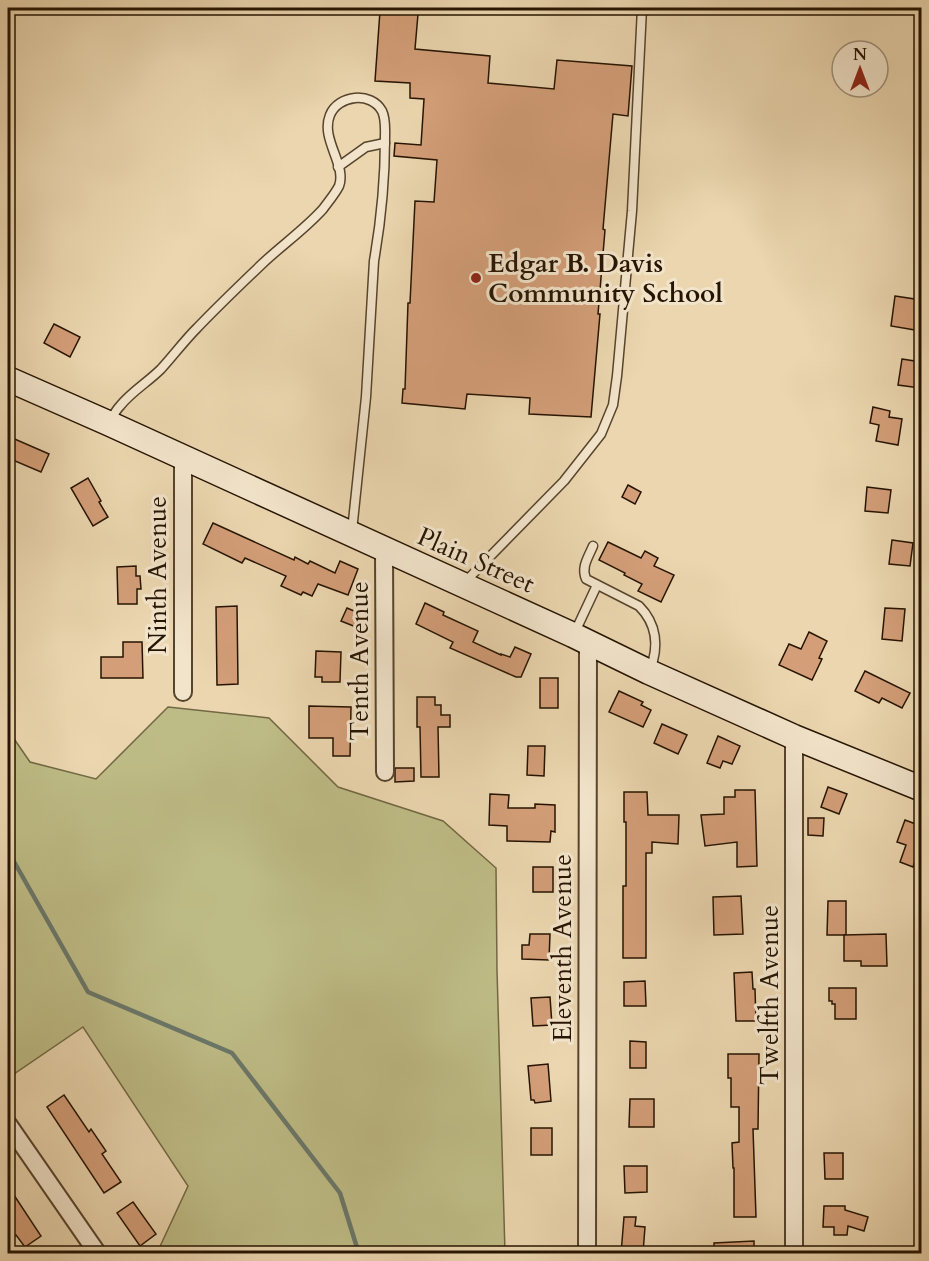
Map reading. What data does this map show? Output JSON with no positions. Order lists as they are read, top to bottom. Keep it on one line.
{"streets":{"main road":["Plain Street"],"street":["Ninth Avenue","Tenth Avenue","Eleventh Avenue","Twelfth Avenue"]},"crossings":[["Plain Street","Ninth Avenue"],["Plain Street","Tenth Avenue"],["Plain Street","Eleventh Avenue"],["Plain Street","Twelfth Avenue"]],"places":["Edgar B. Davis Community School"],"north":"top"}
